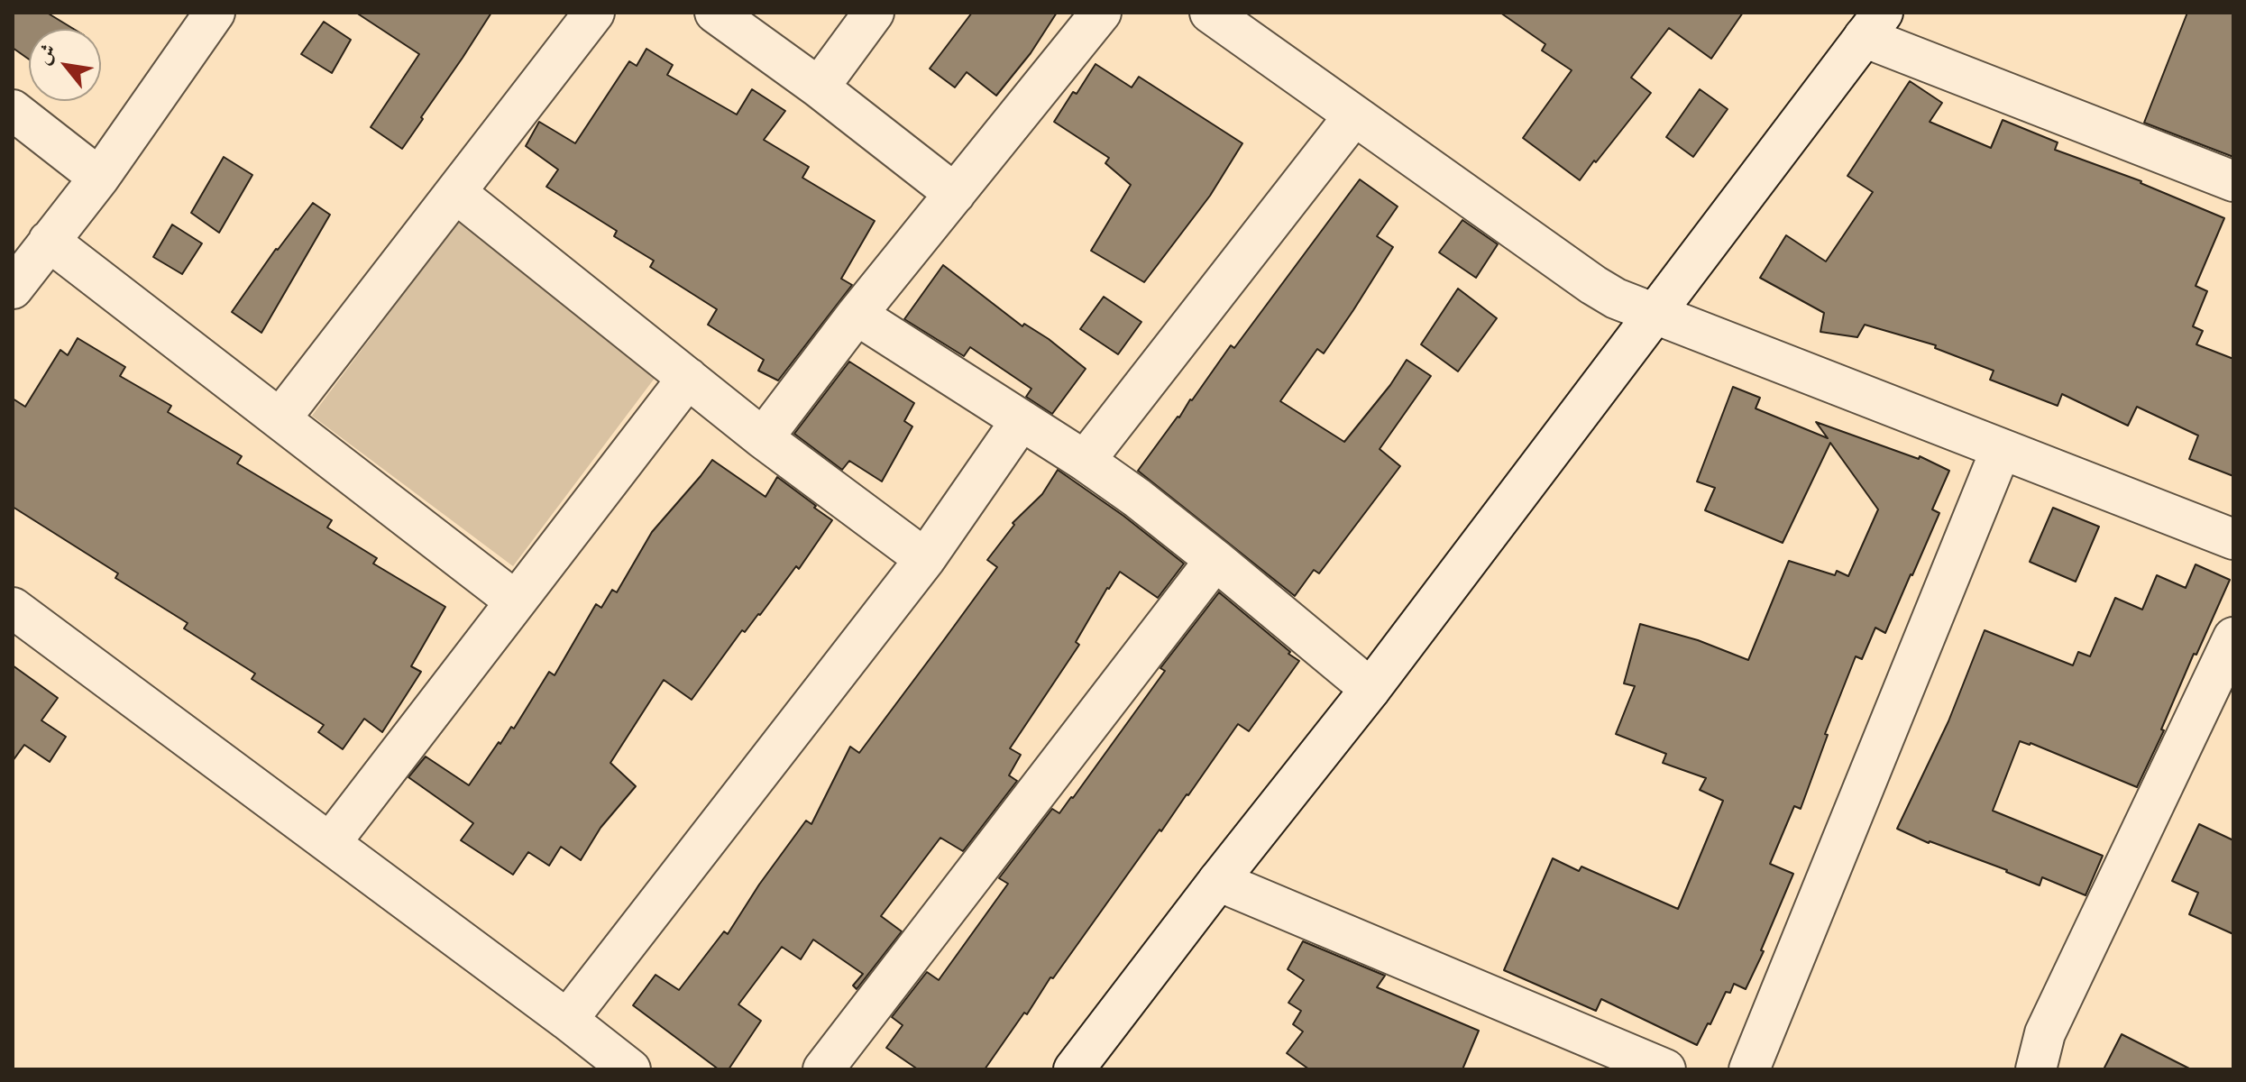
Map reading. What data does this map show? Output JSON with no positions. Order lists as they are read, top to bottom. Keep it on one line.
{"north":"top left"}
